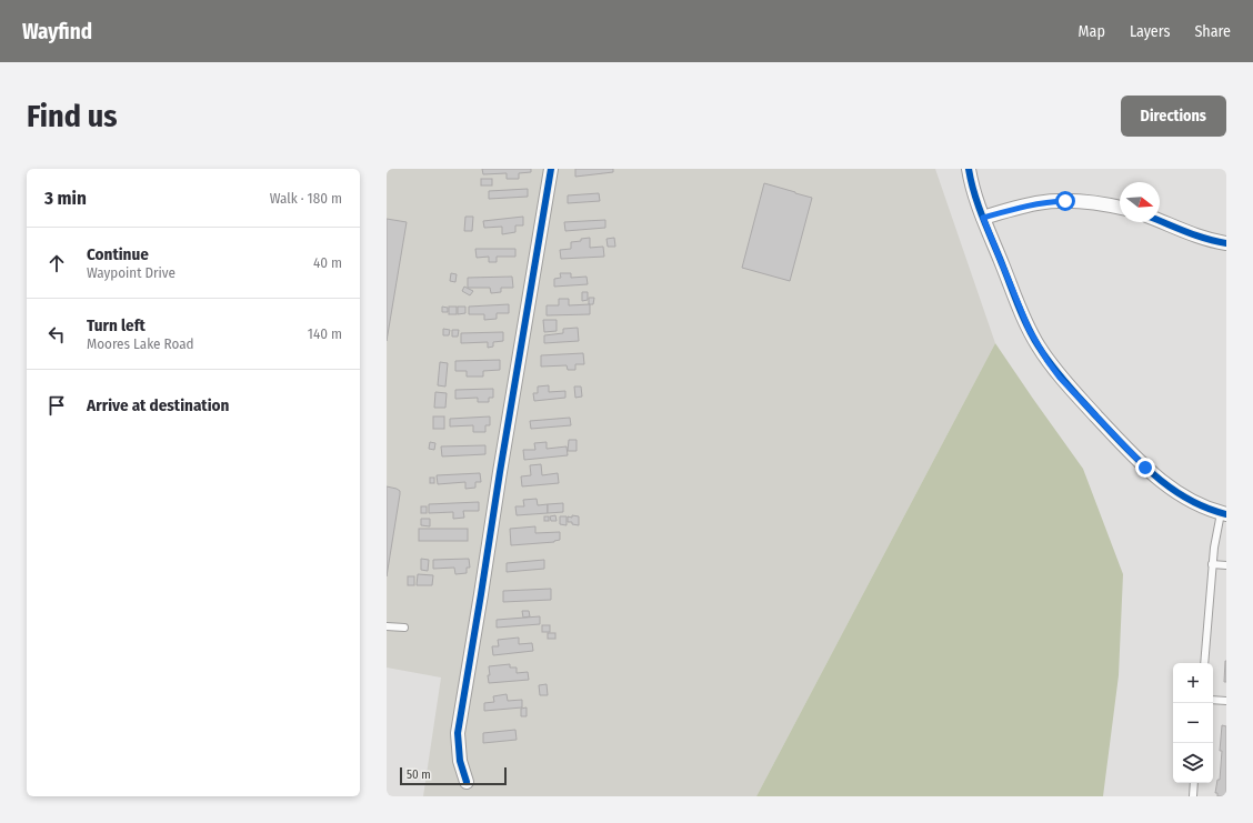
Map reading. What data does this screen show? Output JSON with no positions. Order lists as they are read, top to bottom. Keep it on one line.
{"scale_bar":"50 m","north":"right","page":{"header":"Wayfind","nav":["Map","Layers","Share"],"buttons":"Directions","title":"Find us","heading":["3 min","Walk · 180 m"],"list":[["Continue","Waypoint Drive","40 m"],["Turn left","Moores Lake Road","140 m"],"Arrive at destination"],"map_buttons":["+","−"],"scale":"50 m"}}
